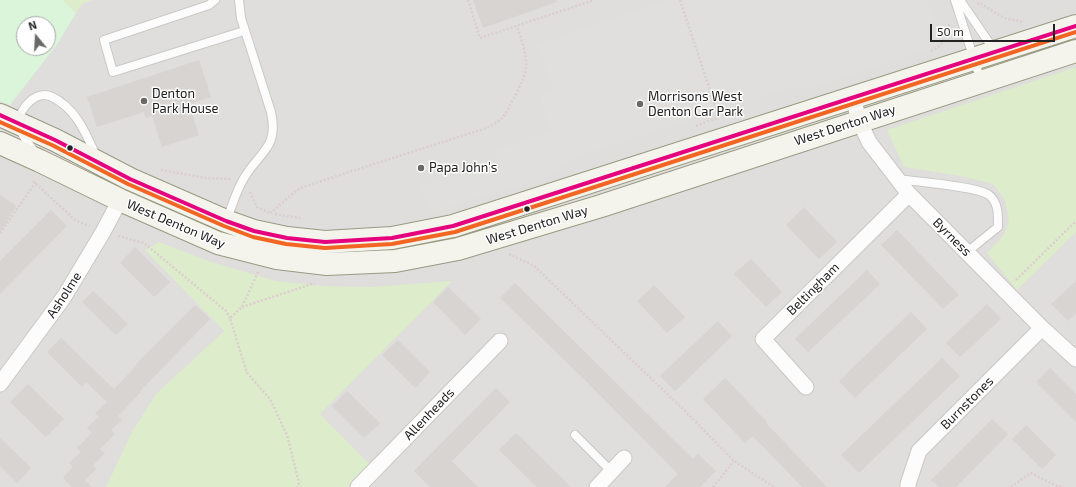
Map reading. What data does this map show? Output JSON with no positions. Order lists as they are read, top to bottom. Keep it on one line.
{"streets":{"street":["West Denton Way","Byrness","Beltingham","Asholme","Burnstones","Allenheads"]},"crossings":[["West Denton Way","Byrness"],["West Denton Way","Asholme"],["Byrness","Beltingham"],["Byrness","Burnstones"]],"places":["Denton Park House","Morrisons West Denton Car Park","Papa John's"],"scale_bar":"50 m","north":"top"}
